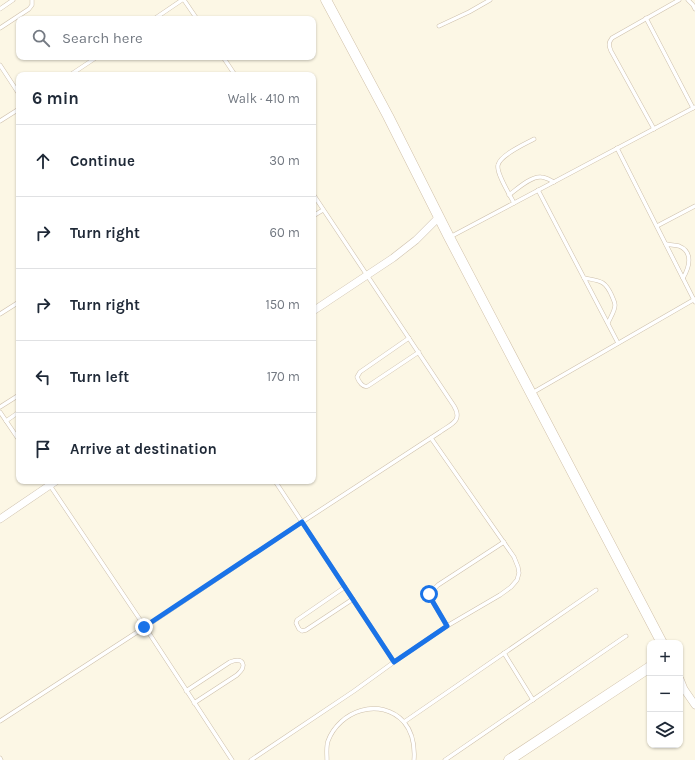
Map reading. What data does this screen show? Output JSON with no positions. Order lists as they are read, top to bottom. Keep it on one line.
{"page":{"search":"Search here","heading":["6 min","Walk · 410 m"],"list":[["Continue","30 m"],["Turn right","60 m"],["Turn right","150 m"],["Turn left","170 m"],"Arrive at destination"],"map_buttons":["+","−"]}}
